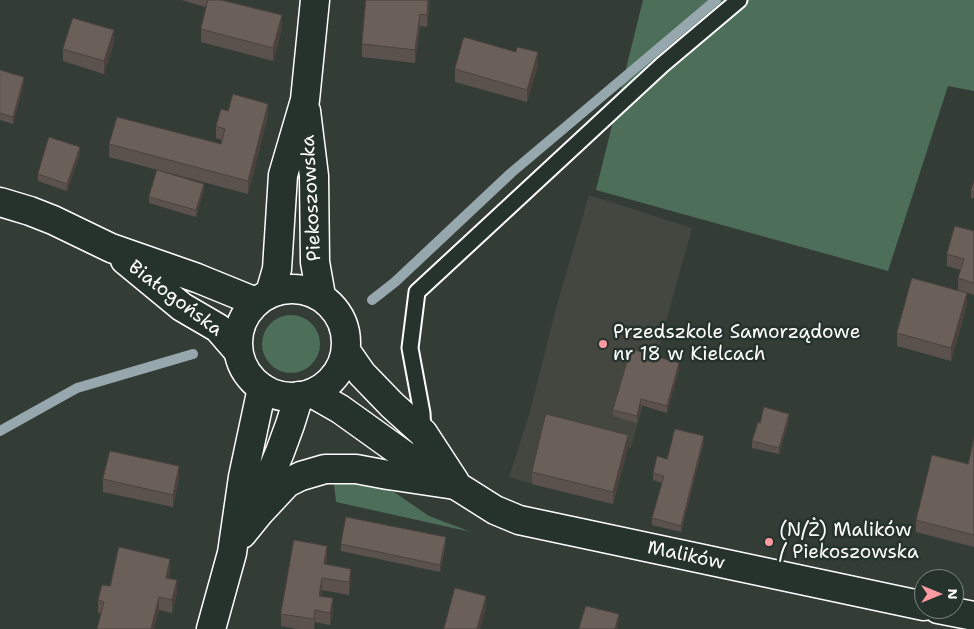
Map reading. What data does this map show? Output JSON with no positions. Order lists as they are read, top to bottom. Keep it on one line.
{"streets":{"main road":["Piekoszowska","Białogońska","Malików"]},"crossings":[["Piekoszowska","Białogońska"],["Piekoszowska","Malików"],["Białogońska","Malików"]],"places":["Przedszkole Samorządowe nr 18 w Kielcach","(N/Ż) Malików / Piekoszowska"],"north":"right"}
